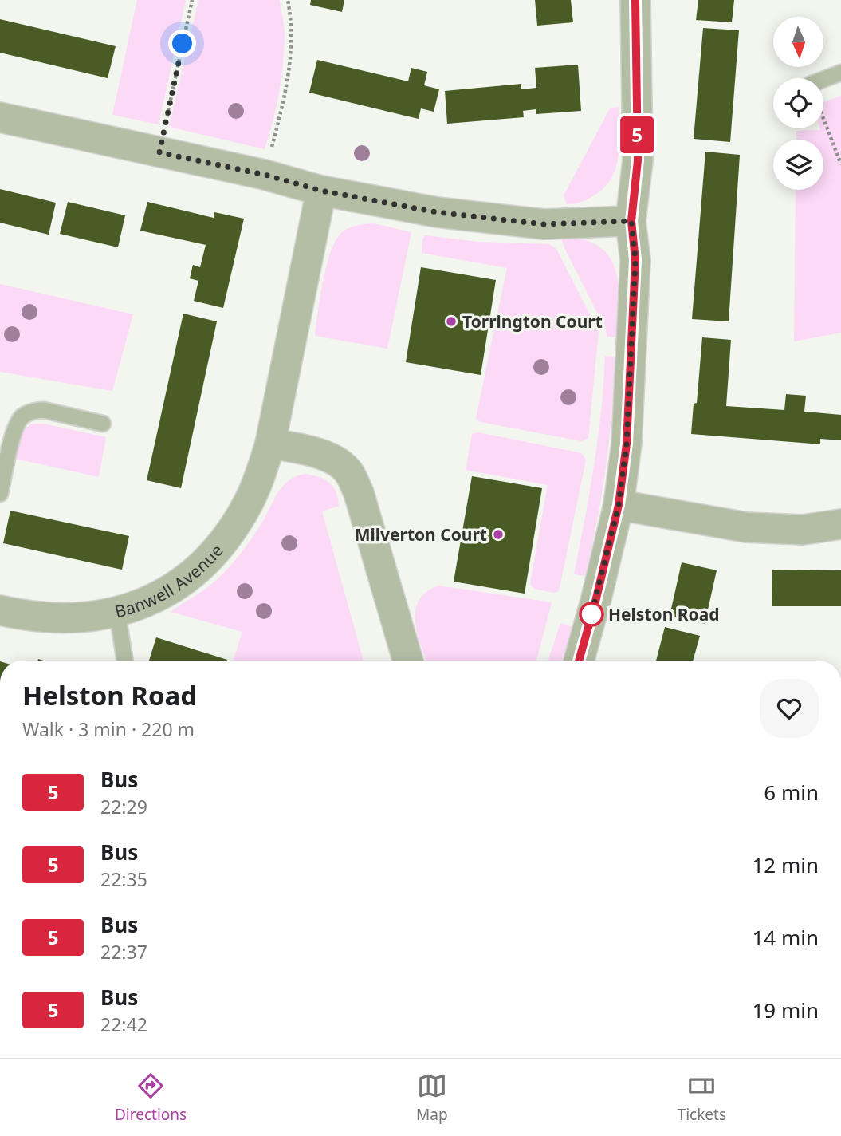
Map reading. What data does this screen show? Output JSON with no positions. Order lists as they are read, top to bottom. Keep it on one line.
{"streets":{"street":["Banwell Avenue"]},"places":["Torrington Court","Milverton Court","Helston Road"],"lines":["bus line 5"],"north":"bottom","page":{"on_map":"5","heading":["Helston Road","Walk · 3 min · 220 m"],"list":[{"mark":"5","name":"Bus","note":"22:29","value":"6 min"},{"mark":"5","name":"Bus","note":"22:35","value":"12 min"},{"mark":"5","name":"Bus","note":"22:37","value":"14 min"},{"mark":"5","name":"Bus","note":"22:42","value":"19 min"}],"tabs":["Directions","Map","Tickets"]}}
